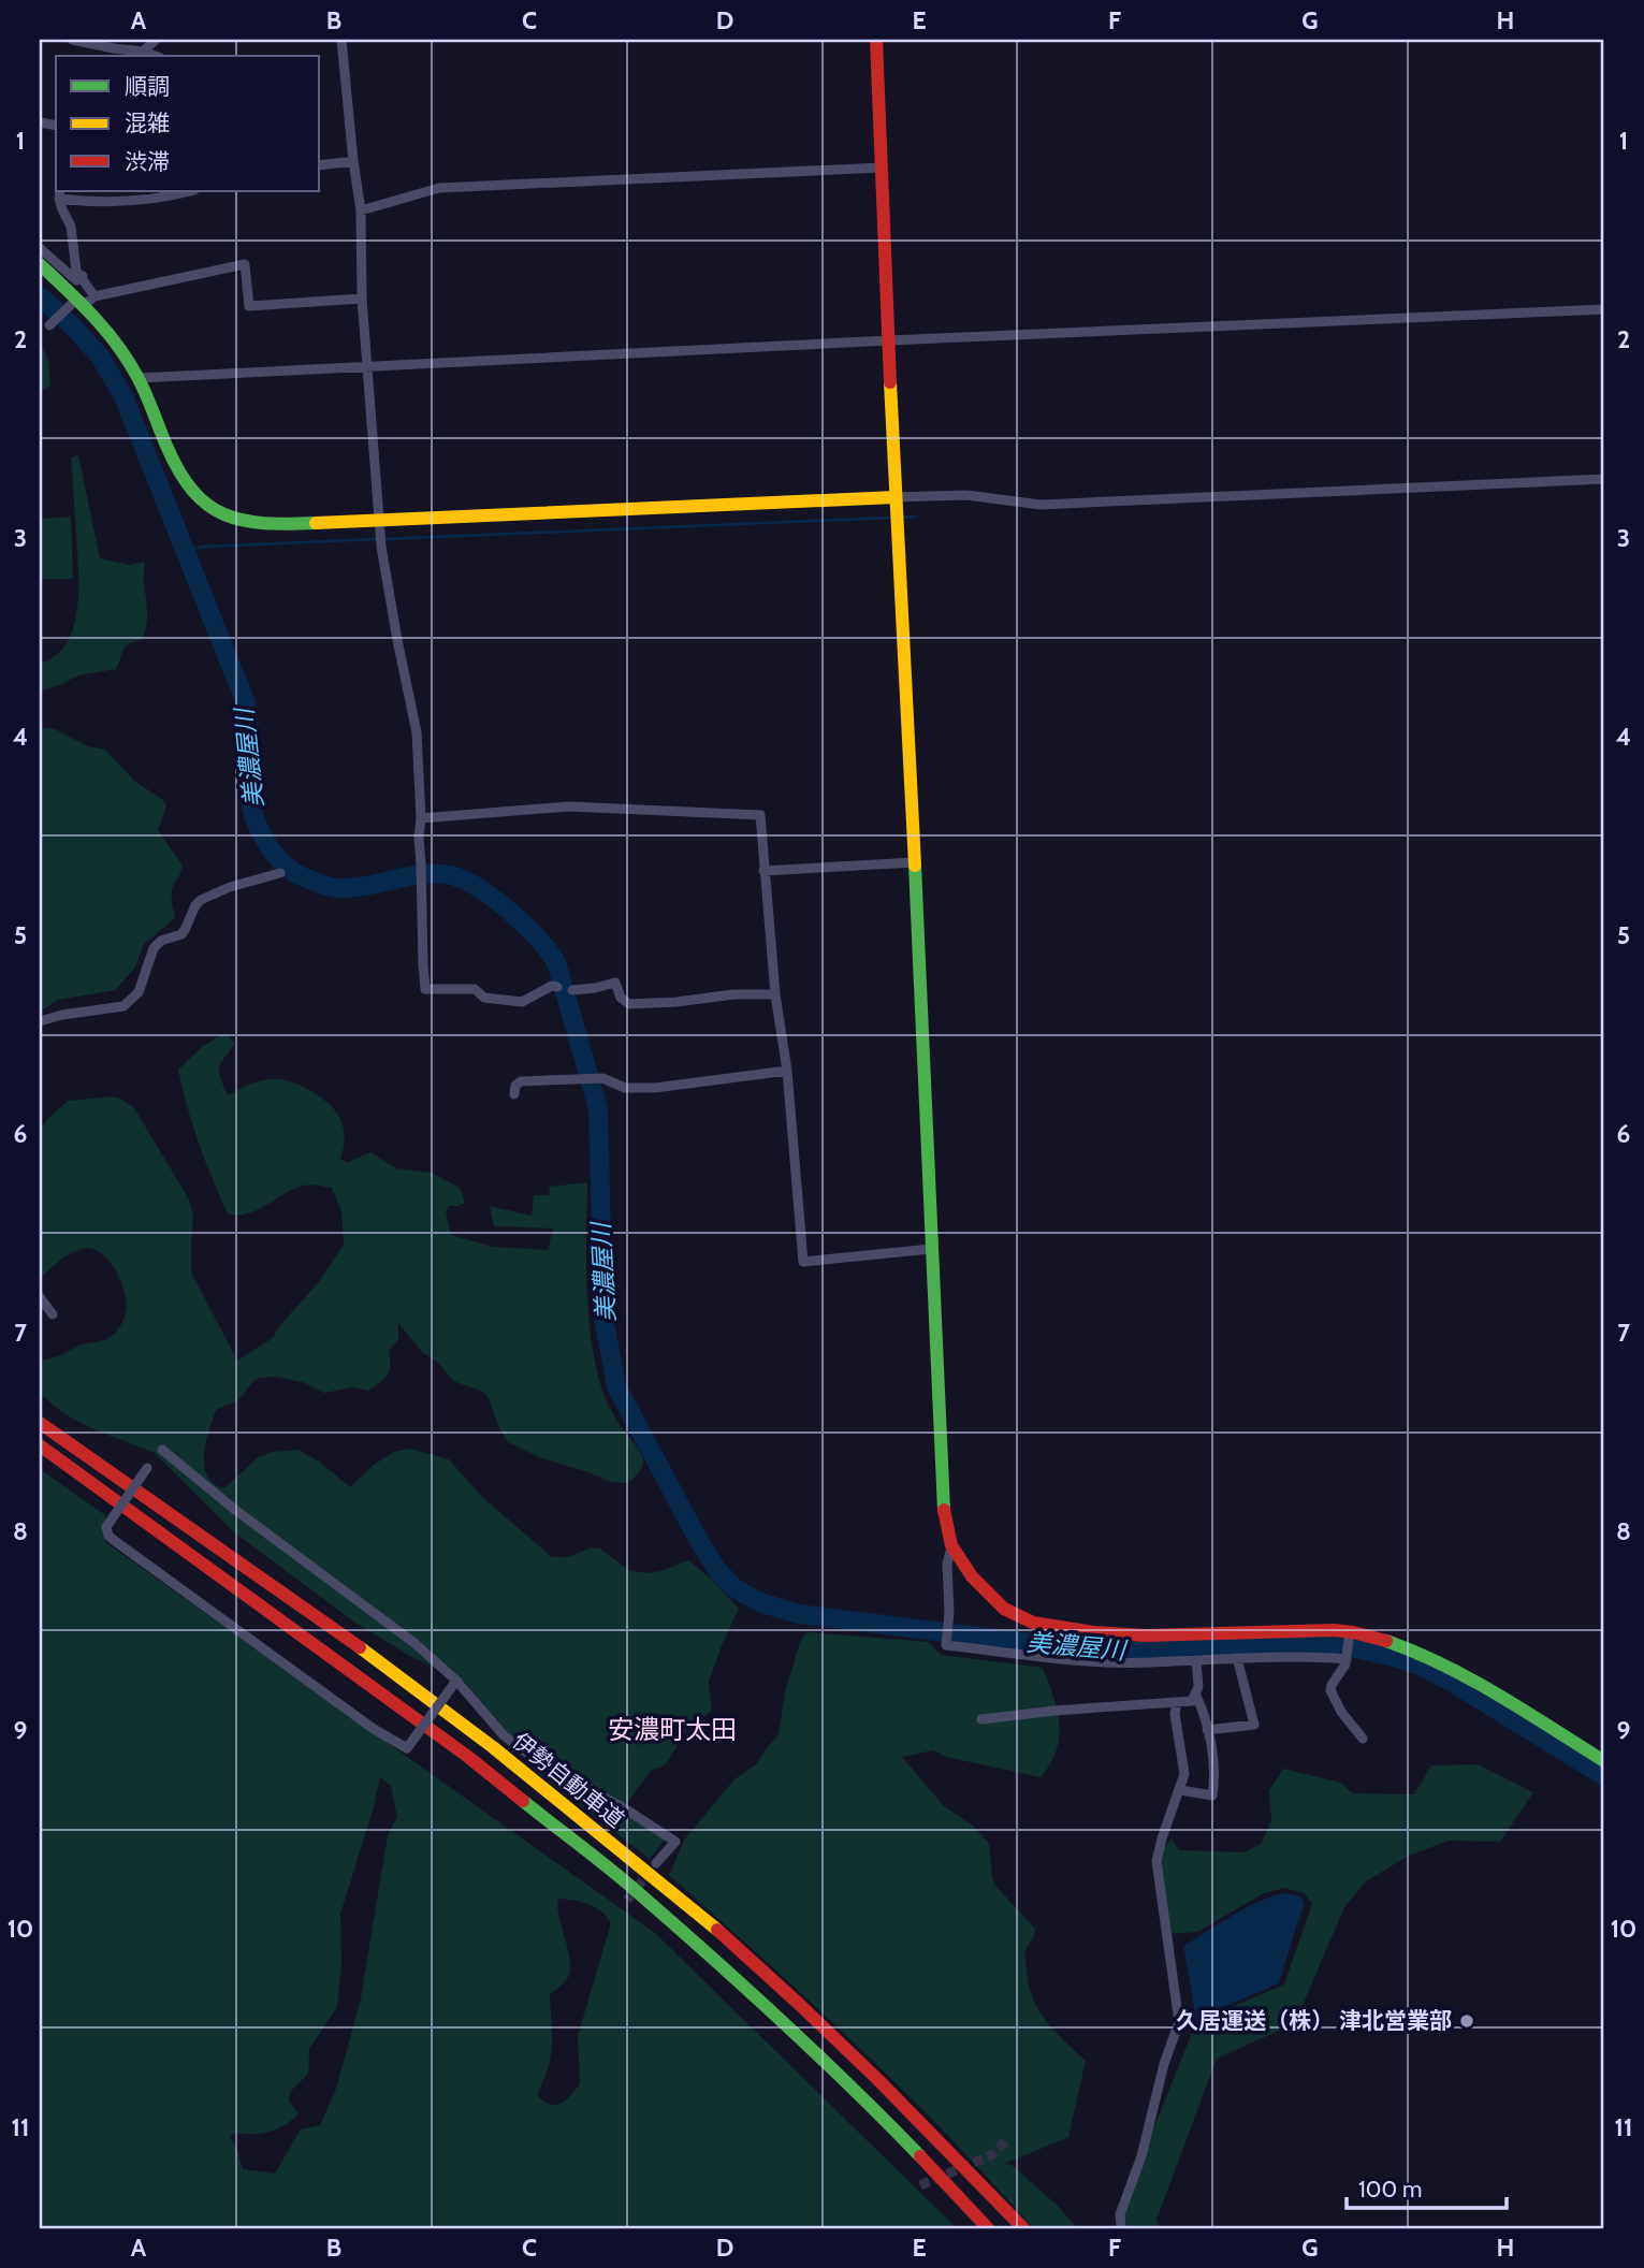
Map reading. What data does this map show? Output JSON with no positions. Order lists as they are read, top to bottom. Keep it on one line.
{"streets":{"main road":["伊勢自動車道"]},"districts":["安濃町太田"],"water":["美濃屋川"],"places":["久居運送（株） 津北営業部"],"legend":["順調","混雑","渋滞"],"scale_bar":"100 m","grid":{"columns":["A","B","C","D","E","F","G","H"],"rows":["1","2","3","4","5","6","7","8","9","10","11"]}}
